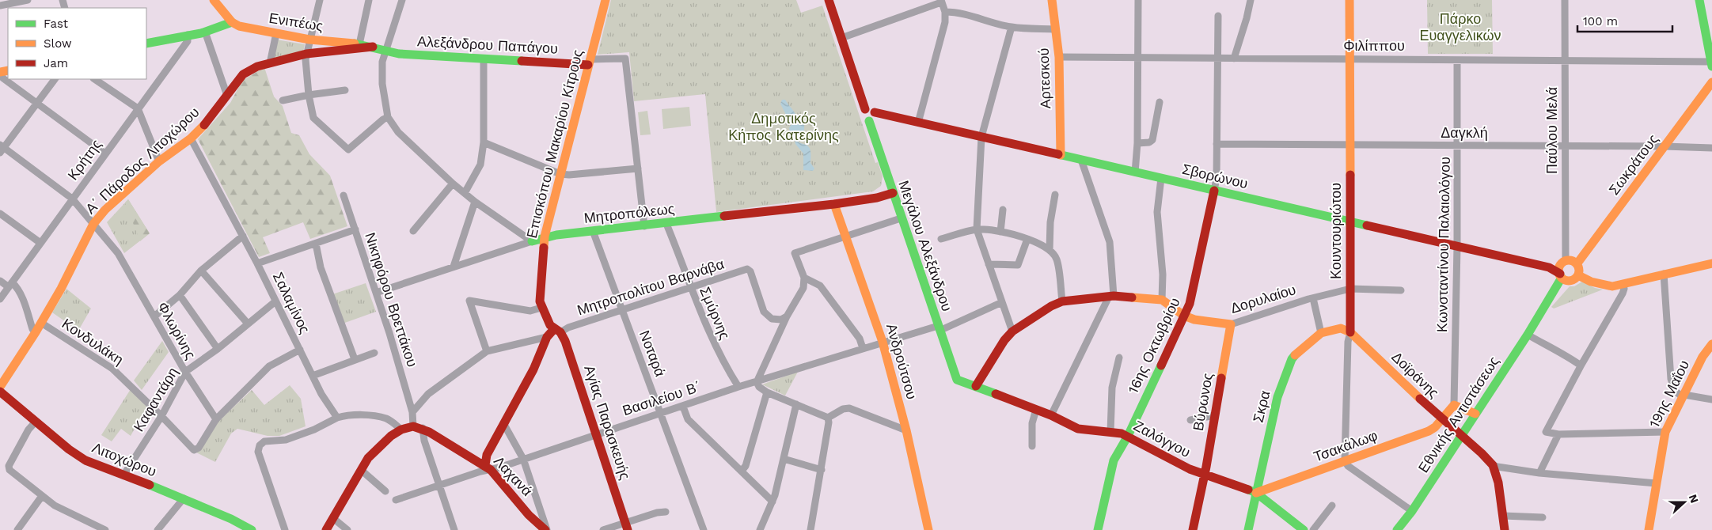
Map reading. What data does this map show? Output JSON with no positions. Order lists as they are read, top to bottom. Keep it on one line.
{"streets":{"street":["Ενιπέως","Αλεξάνδρου Παπάγου","Φιλίππου","Αρτεσκού","Παύλου Μελά","Δαγκλή","Επισκόπου Μακαρίου Κίτρους","Κρήτης","Α΄ Πάροδος Λιτοχώρου","Σωκράτους","Σβορώνου","Μητροπόλεως","Κουντουριώτου","Κωνσταντίνου Παλαιολόγου","Μεγάλου Αλεξάνδρου","Μητροπολίτου Βαρνάβα","Δορυλαίου","Νικηφόρου Βρεττάκου","Σαλαμίνος","Σμύρνης","Φλωρίνης","Κονδυλάκη","16ης Οκτωβρίου","Νοταρά","Ανδρούτσου","Δοϊράνης","19ης Μαΐου","Βασιλείου Β΄","Καφαντάρη","Βύρωνος","Σκρα","Εθνικής Αντιστάσεως","Αγίας Παρασκευής","Ζαλόγγου","Τσακάλωφ","Λιτοχώρου","Λαχανά"]},"crossings":[["Ενιπέως","Αλεξάνδρου Παπάγου"],["Ενιπέως","Α΄ Πάροδος Λιτοχώρου"],["Αλεξάνδρου Παπάγου","Επισκόπου Μακαρίου Κίτρους"],["Φιλίππου","Αρτεσκού"],["Φιλίππου","Παύλου Μελά"],["Φιλίππου","Κουντουριώτου"],["Φιλίππου","Κωνσταντίνου Παλαιολόγου"],["Αρτεσκού","Σβορώνου"],["Παύλου Μελά","Δαγκλή"],["Παύλου Μελά","Σωκράτους"],["Παύλου Μελά","Εθνικής Αντιστάσεως"],["Δαγκλή","Σωκράτους"],["Δαγκλή","Κουντουριώτου"],["Δαγκλή","Κωνσταντίνου Παλαιολόγου"],["Επισκόπου Μακαρίου Κίτρους","Μητροπόλεως"],["Επισκόπου Μακαρίου Κίτρους","Μητροπολίτου Βαρνάβα"],["Επισκόπου Μακαρίου Κίτρους","Αγίας Παρασκευής"],["Κρήτης","Φλωρίνης"],["Α΄ Πάροδος Λιτοχώρου","Σαλαμίνος"],["Α΄ Πάροδος Λιτοχώρου","Φλωρίνης"],["Α΄ Πάροδος Λιτοχώρου","Κονδυλάκη"],["Σωκράτους","Εθνικής Αντιστάσεως"],["Σβορώνου","Κουντουριώτου"],["Σβορώνου","Κωνσταντίνου Παλαιολόγου"],["Σβορώνου","Μεγάλου Αλεξάνδρου"],["Σβορώνου","16ης Οκτωβρίου"],["Μητροπόλεως","Μεγάλου Αλεξάνδρου"],["Μητροπόλεως","Νικηφόρου Βρεττάκου"],["Μητροπόλεως","Σμύρνης"],["Μητροπόλεως","Νοταρά"],["Μητροπόλεως","Ανδρούτσου"],["Κουντουριώτου","Δορυλαίου"],["Κουντουριώτου","Δοϊράνης"],["Κουντουριώτου","Σκρα"],["Κουντουριώτου","Τσακάλωφ"],["Κωνσταντίνου Παλαιολόγου","Τσακάλωφ"],["Μεγάλου Αλεξάνδρου","Βασιλείου Β΄"],["Μεγάλου Αλεξάνδρου","Ζαλόγγου"],["Μητροπολίτου Βαρνάβα","Σμύρνης"],["Μητροπολίτου Βαρνάβα","Νοταρά"],["Μητροπολίτου Βαρνάβα","Αγίας Παρασκευής"],["Δορυλαίου","16ης Οκτωβρίου"],["Δορυλαίου","Βύρωνος"],["Σαλαμίνος","Καφαντάρη"],["Σμύρνης","Βασιλείου Β΄"],["Φλωρίνης","Κονδυλάκη"],["Φλωρίνης","Καφαντάρη"],["Κονδυλάκη","Καφαντάρη"],["16ης Οκτωβρίου","Ζαλόγγου"],["Νοταρά","Βασιλείου Β΄"],["Ανδρούτσου","Βασιλείου Β΄"],["Δοϊράνης","Σκρα"],["Δοϊράνης","Εθνικής Αντιστάσεως"],["Δοϊράνης","Τσακάλωφ"],["Βασιλείου Β΄","Αγίας Παρασκευής"],["Βασιλείου Β΄","Λαχανά"],["Καφαντάρη","Λιτοχώρου"],["Βύρωνος","Ζαλόγγου"],["Σκρα","Ζαλόγγου"],["Σκρα","Τσακάλωφ"],["Ζαλόγγου","Τσακάλωφ"]],"parks":["Πάρκο Ευαγγελικών","Δημοτικός Κήπος Κατερίνης"],"legend":["Fast","Slow","Jam"],"scale_bar":"100 m","north":"right"}
